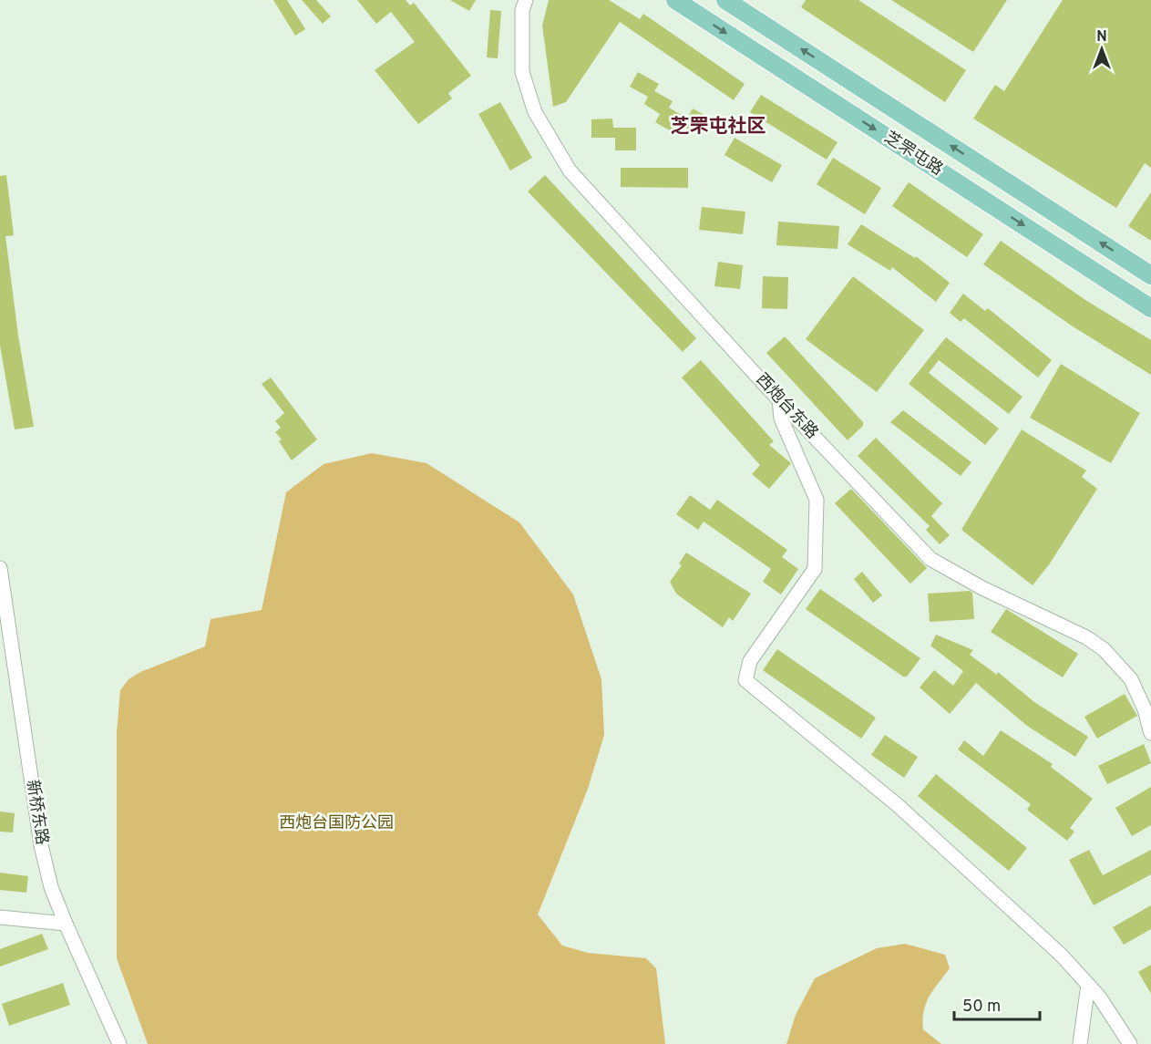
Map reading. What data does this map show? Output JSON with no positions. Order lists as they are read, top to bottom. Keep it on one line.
{"streets":{"main road":["芝罘屯路"],"street":["西炮台东路","新桥东路"]},"districts":["芝罘屯社区"],"parks":["西炮台国防公园"],"scale_bar":"50 m","north":"top"}
